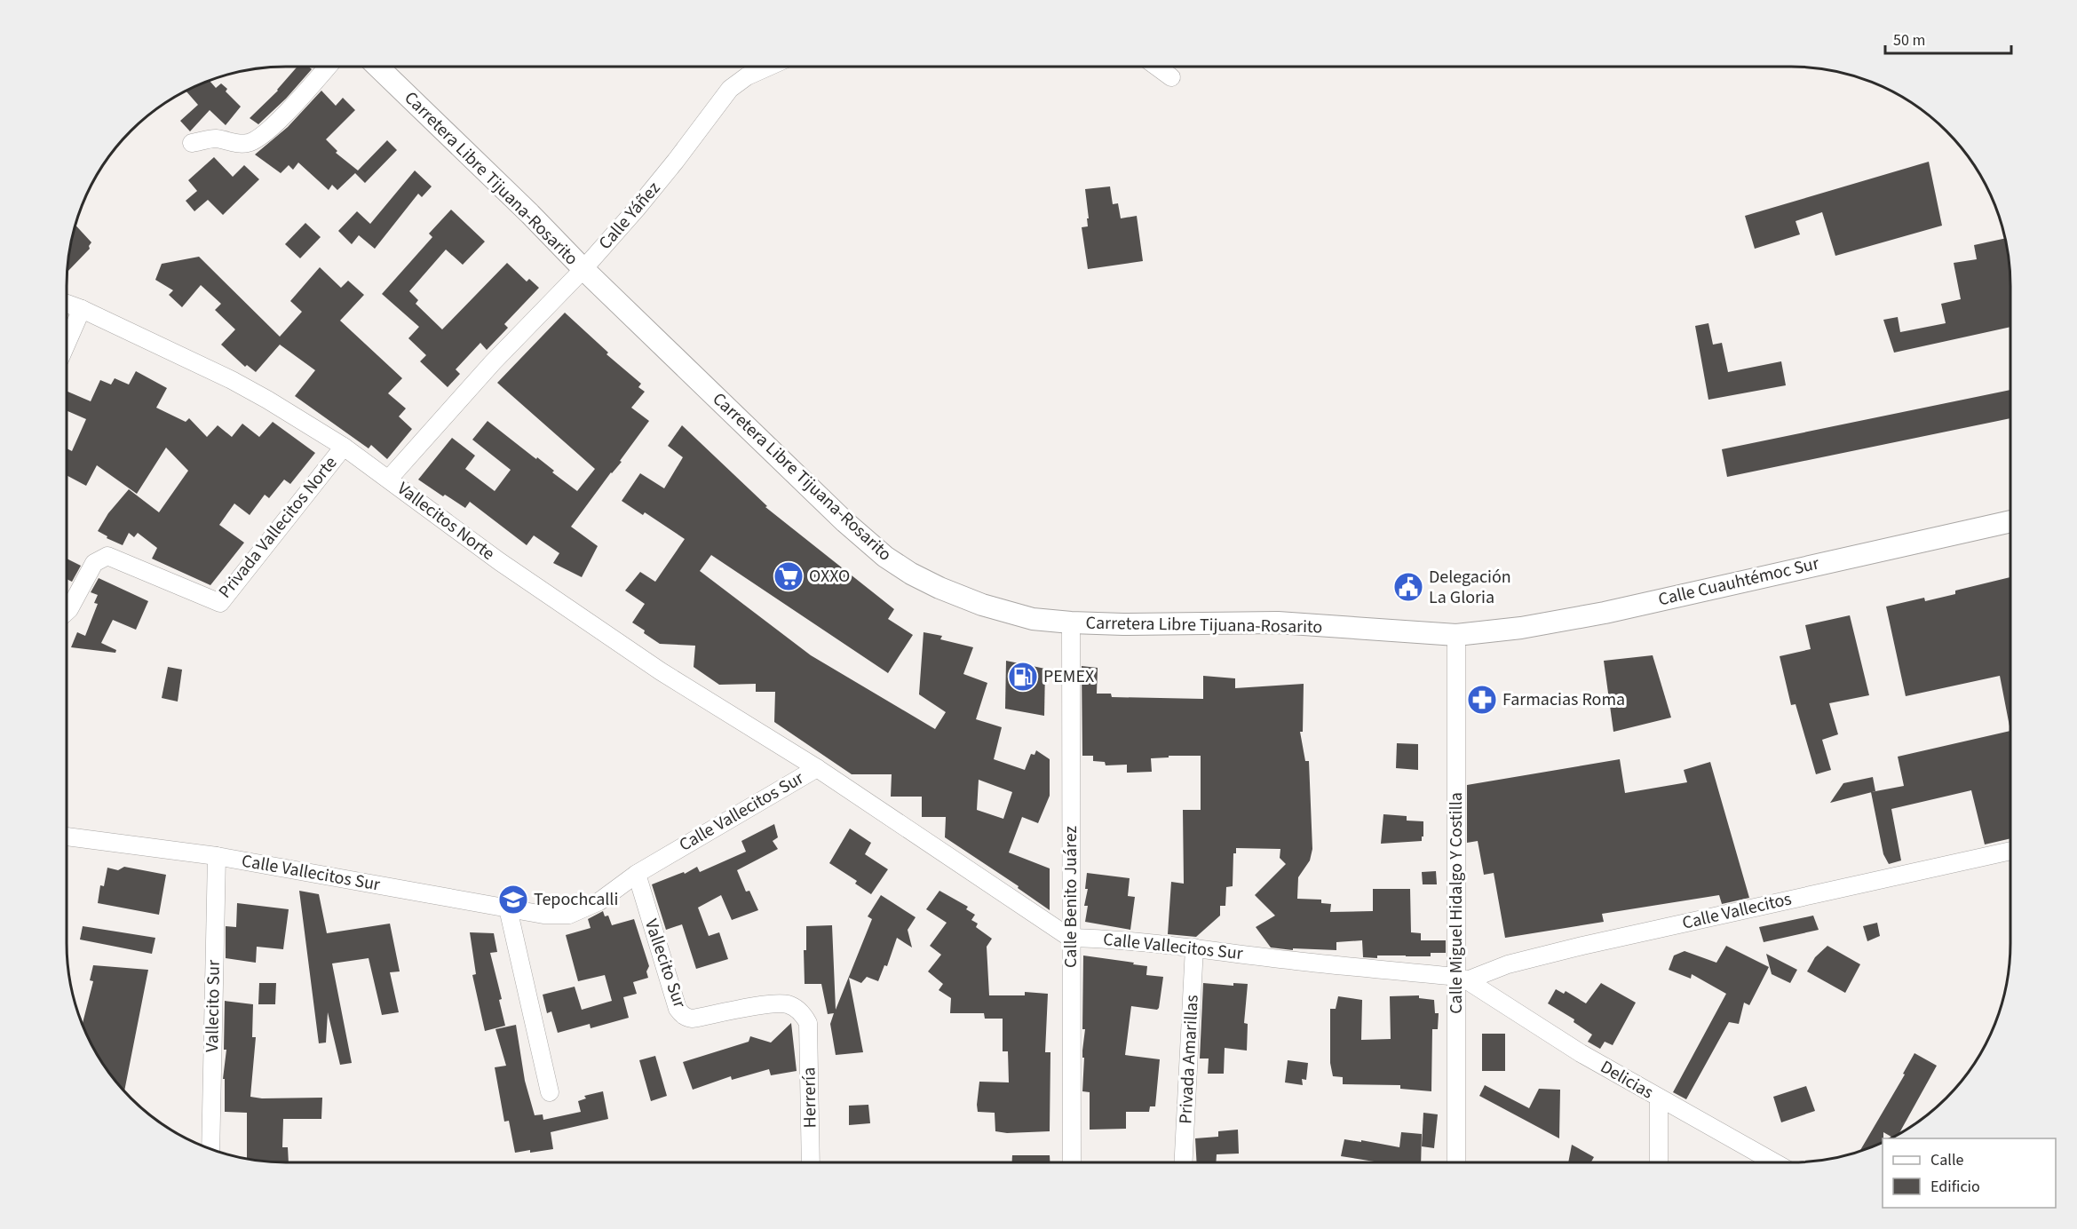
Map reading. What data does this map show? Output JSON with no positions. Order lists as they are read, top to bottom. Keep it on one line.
{"streets":{"main road":["Carretera Libre Tijuana-Rosarito","Calle Cuauhtémoc Sur"],"street":["Calle Yáñez","Vallecitos Norte","Privada Vallecitos Norte","Calle Vallecitos Sur","Calle Benito Juárez","Calle Miguel Hidalgo Y Costilla","Calle Vallecitos","Vallecito Sur","Privada Amarillas","Delicias","Herrería"]},"crossings":[["Carretera Libre Tijuana-Rosarito","Calle Yáñez"],["Carretera Libre Tijuana-Rosarito","Calle Cuauhtémoc Sur"],["Carretera Libre Tijuana-Rosarito","Calle Benito Juárez"],["Carretera Libre Tijuana-Rosarito","Calle Miguel Hidalgo Y Costilla"],["Calle Yáñez","Vallecitos Norte"],["Vallecitos Norte","Privada Vallecitos Norte"],["Vallecitos Norte","Calle Vallecitos Sur"],["Calle Cuauhtémoc Sur","Calle Miguel Hidalgo Y Costilla"],["Calle Vallecitos Sur","Calle Benito Juárez"],["Calle Vallecitos Sur","Calle Miguel Hidalgo Y Costilla"],["Calle Vallecitos Sur","Calle Vallecitos"],["Calle Vallecitos Sur","Vallecito Sur"],["Calle Vallecitos Sur","Privada Amarillas"],["Calle Vallecitos Sur","Delicias"],["Calle Miguel Hidalgo Y Costilla","Calle Vallecitos"],["Calle Miguel Hidalgo Y Costilla","Delicias"],["Calle Vallecitos","Delicias"],["Vallecito Sur","Herrería"]],"places":{"supermarket":["OXXO"],"public building":["Delegación La Gloria"],"fuel station":["PEMEX"],"pharmacy":["Farmacias Roma"],"school or university":["Tepochcalli"]},"legend":["Calle","Edificio"],"scale_bar":"50 m"}
